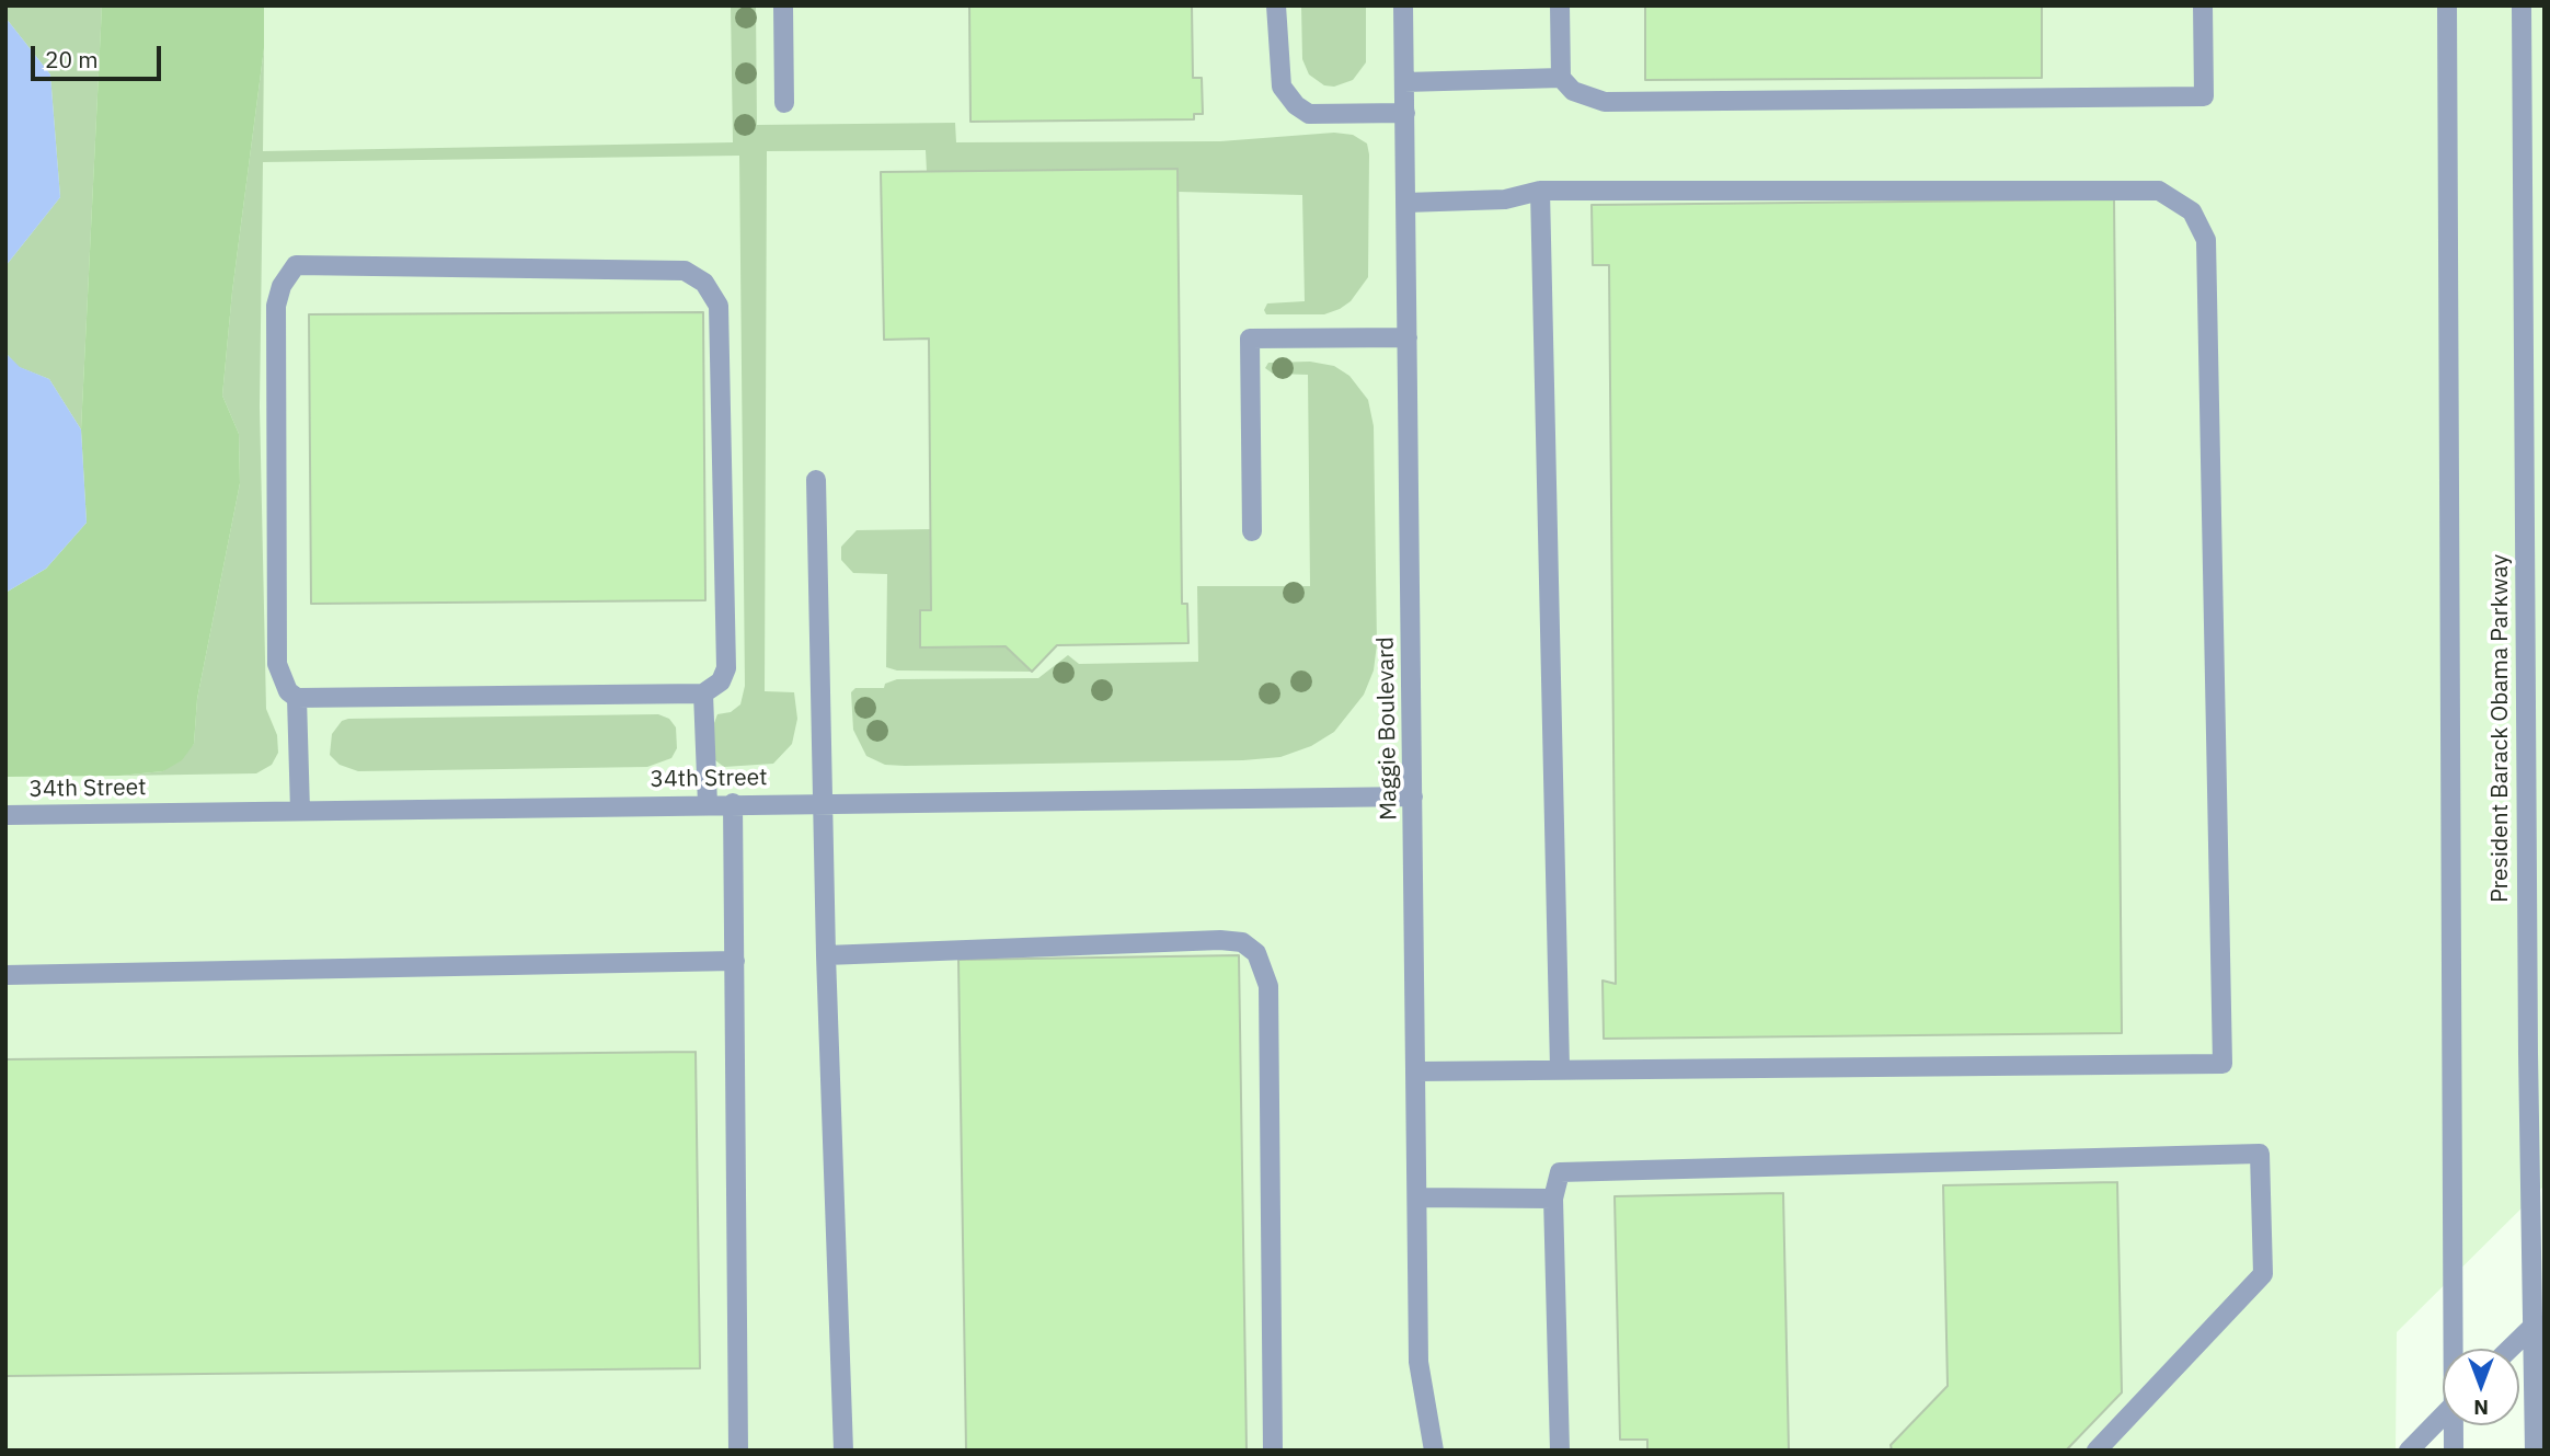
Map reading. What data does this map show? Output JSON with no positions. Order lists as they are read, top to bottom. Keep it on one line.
{"streets":{"street":["Maggie Boulevard","President Barack Obama Parkway","34th Street"]},"crossings":[["Maggie Boulevard","34th Street"]],"scale_bar":"20 m","north":"bottom"}
